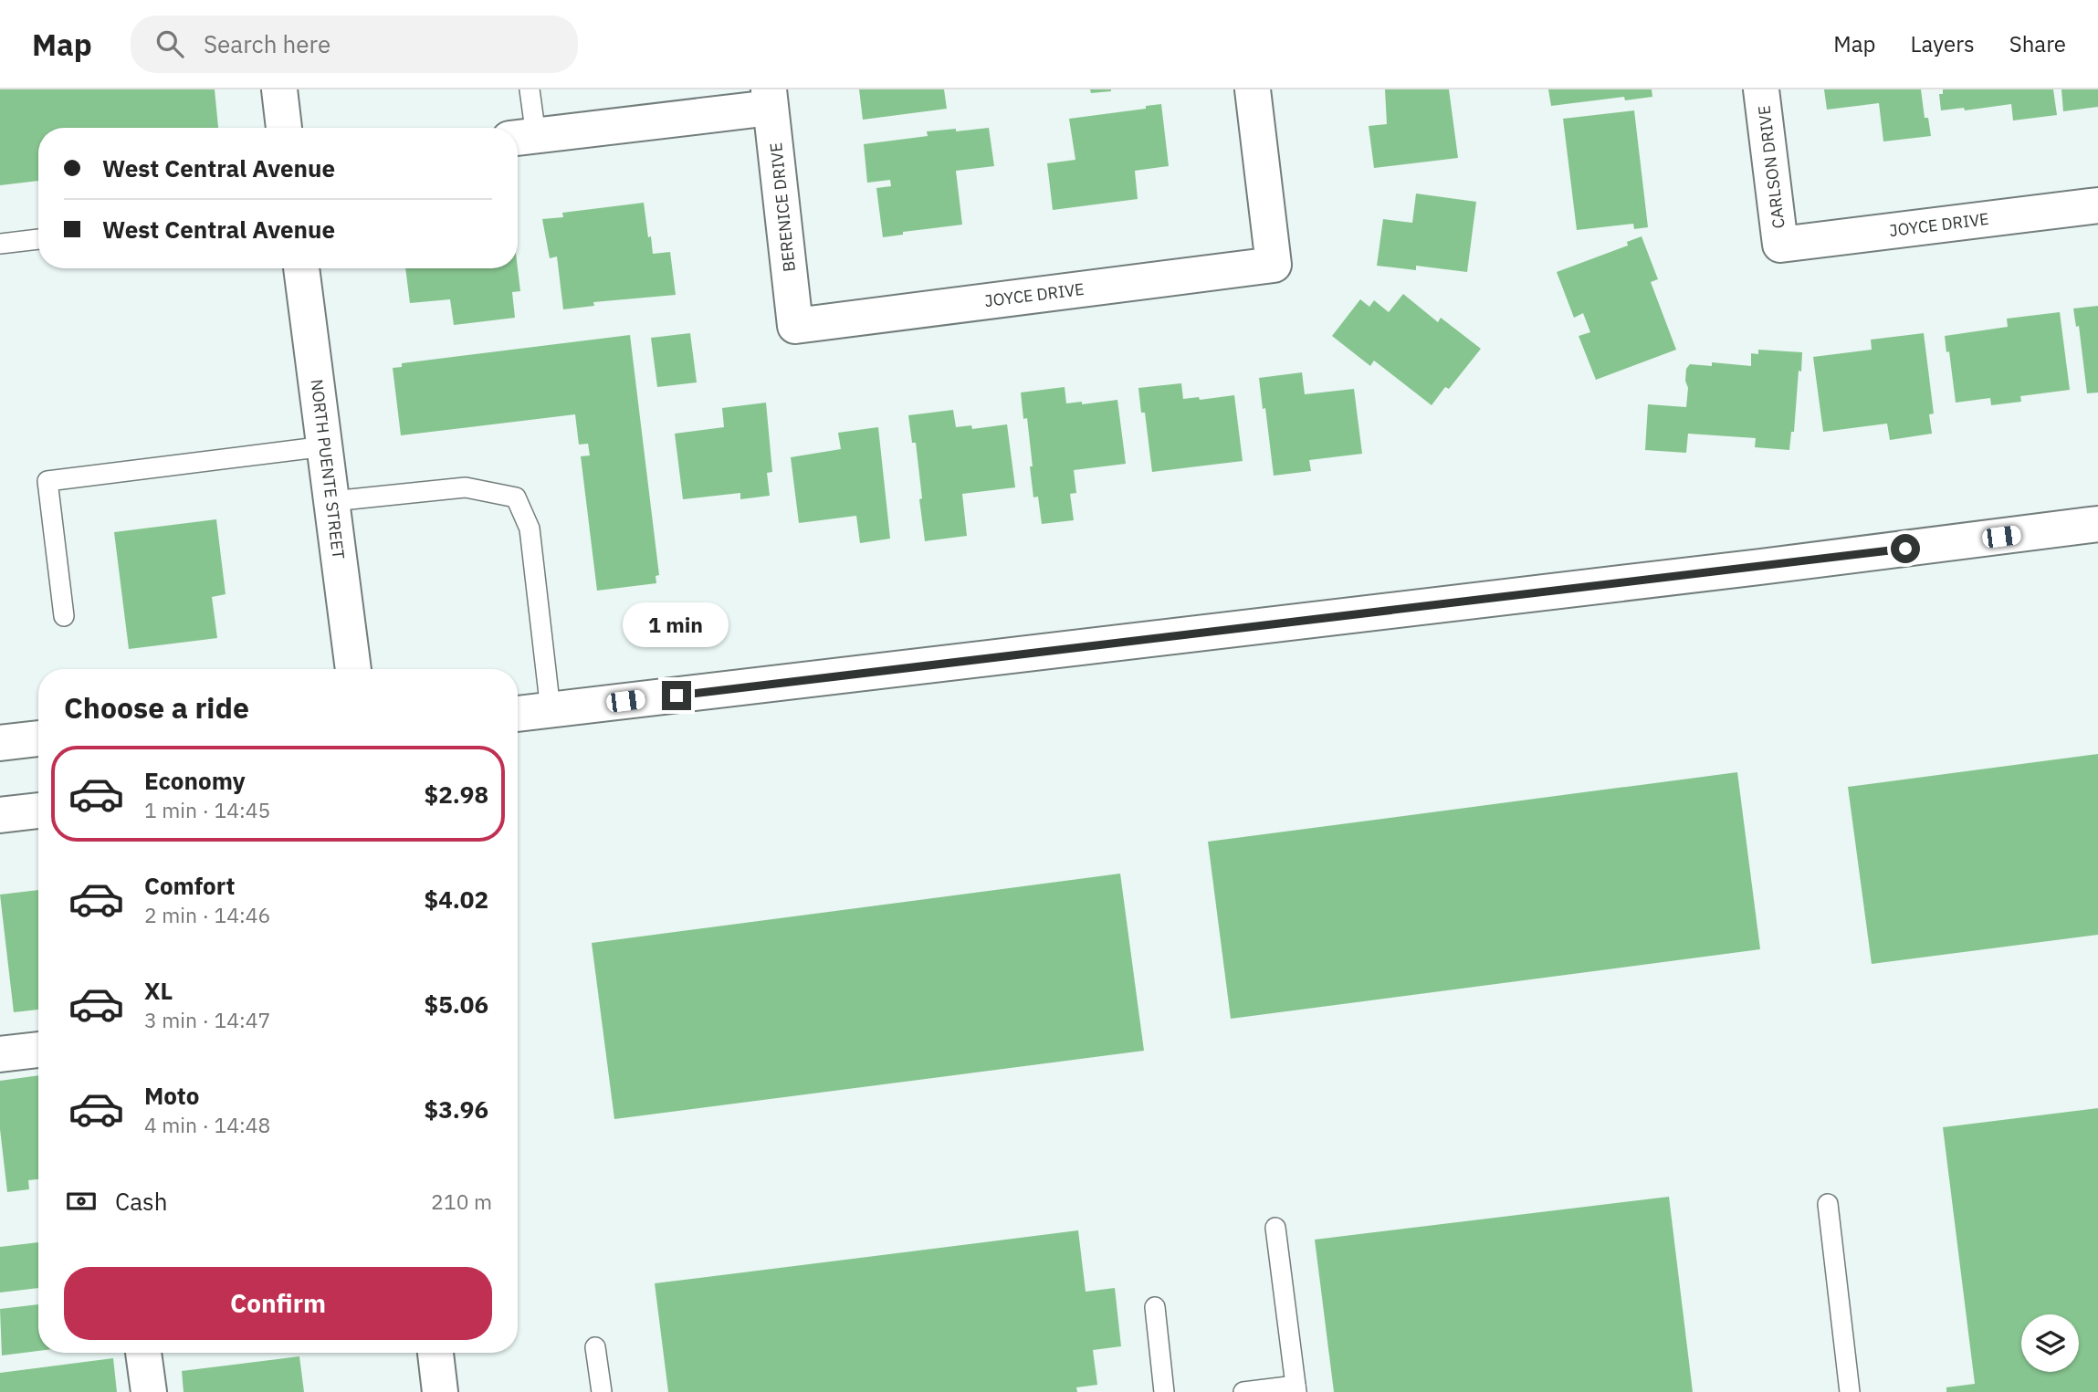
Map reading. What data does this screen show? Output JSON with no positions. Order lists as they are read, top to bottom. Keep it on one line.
{"streets":{"street":["CARLSON DRIVE","BERENICE DRIVE","JOYCE DRIVE","NORTH PUENTE STREET"]},"crossings":[["CARLSON DRIVE","JOYCE DRIVE"],["BERENICE DRIVE","JOYCE DRIVE"]],"page":{"header":"Map","search":"Search here","nav":["Map","Layers","Share"],"banner":["West Central Avenue","West Central Avenue"],"bubble":"1 min","heading":"Choose a ride","list":[{"name":"Economy","note":"1 min · 14:45","value":"$2.98"},{"name":"Comfort","note":"2 min · 14:46","value":"$4.02"},{"name":"XL","note":"3 min · 14:47","value":"$5.06"},{"name":"Moto","note":"4 min · 14:48","value":"$3.96"}],"pay":["Cash","210 m"],"buttons":"Confirm"}}
